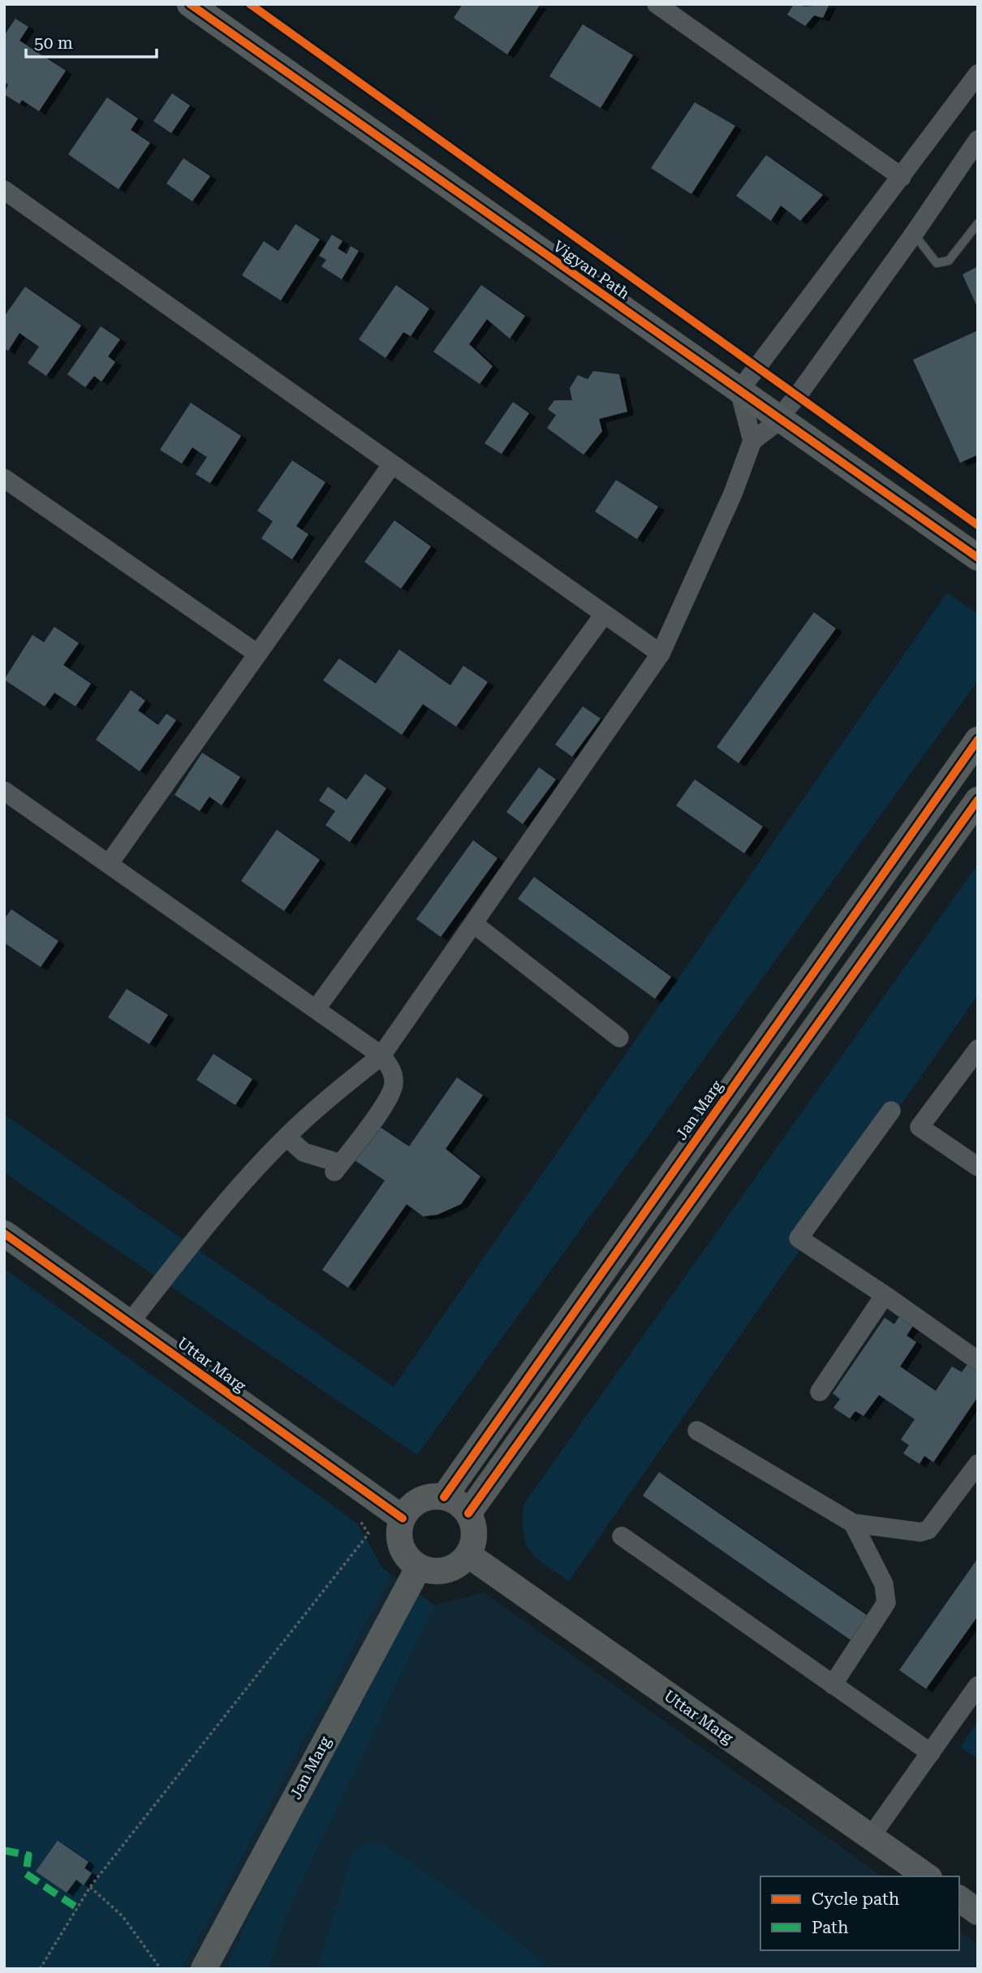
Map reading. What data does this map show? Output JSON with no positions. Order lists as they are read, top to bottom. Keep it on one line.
{"streets":{"main road":["Vigyan Path","Jan Marg","Uttar Marg"]},"crossings":[["Jan Marg","Uttar Marg"]],"legend":["Cycle path","Path"],"scale_bar":"50 m"}
